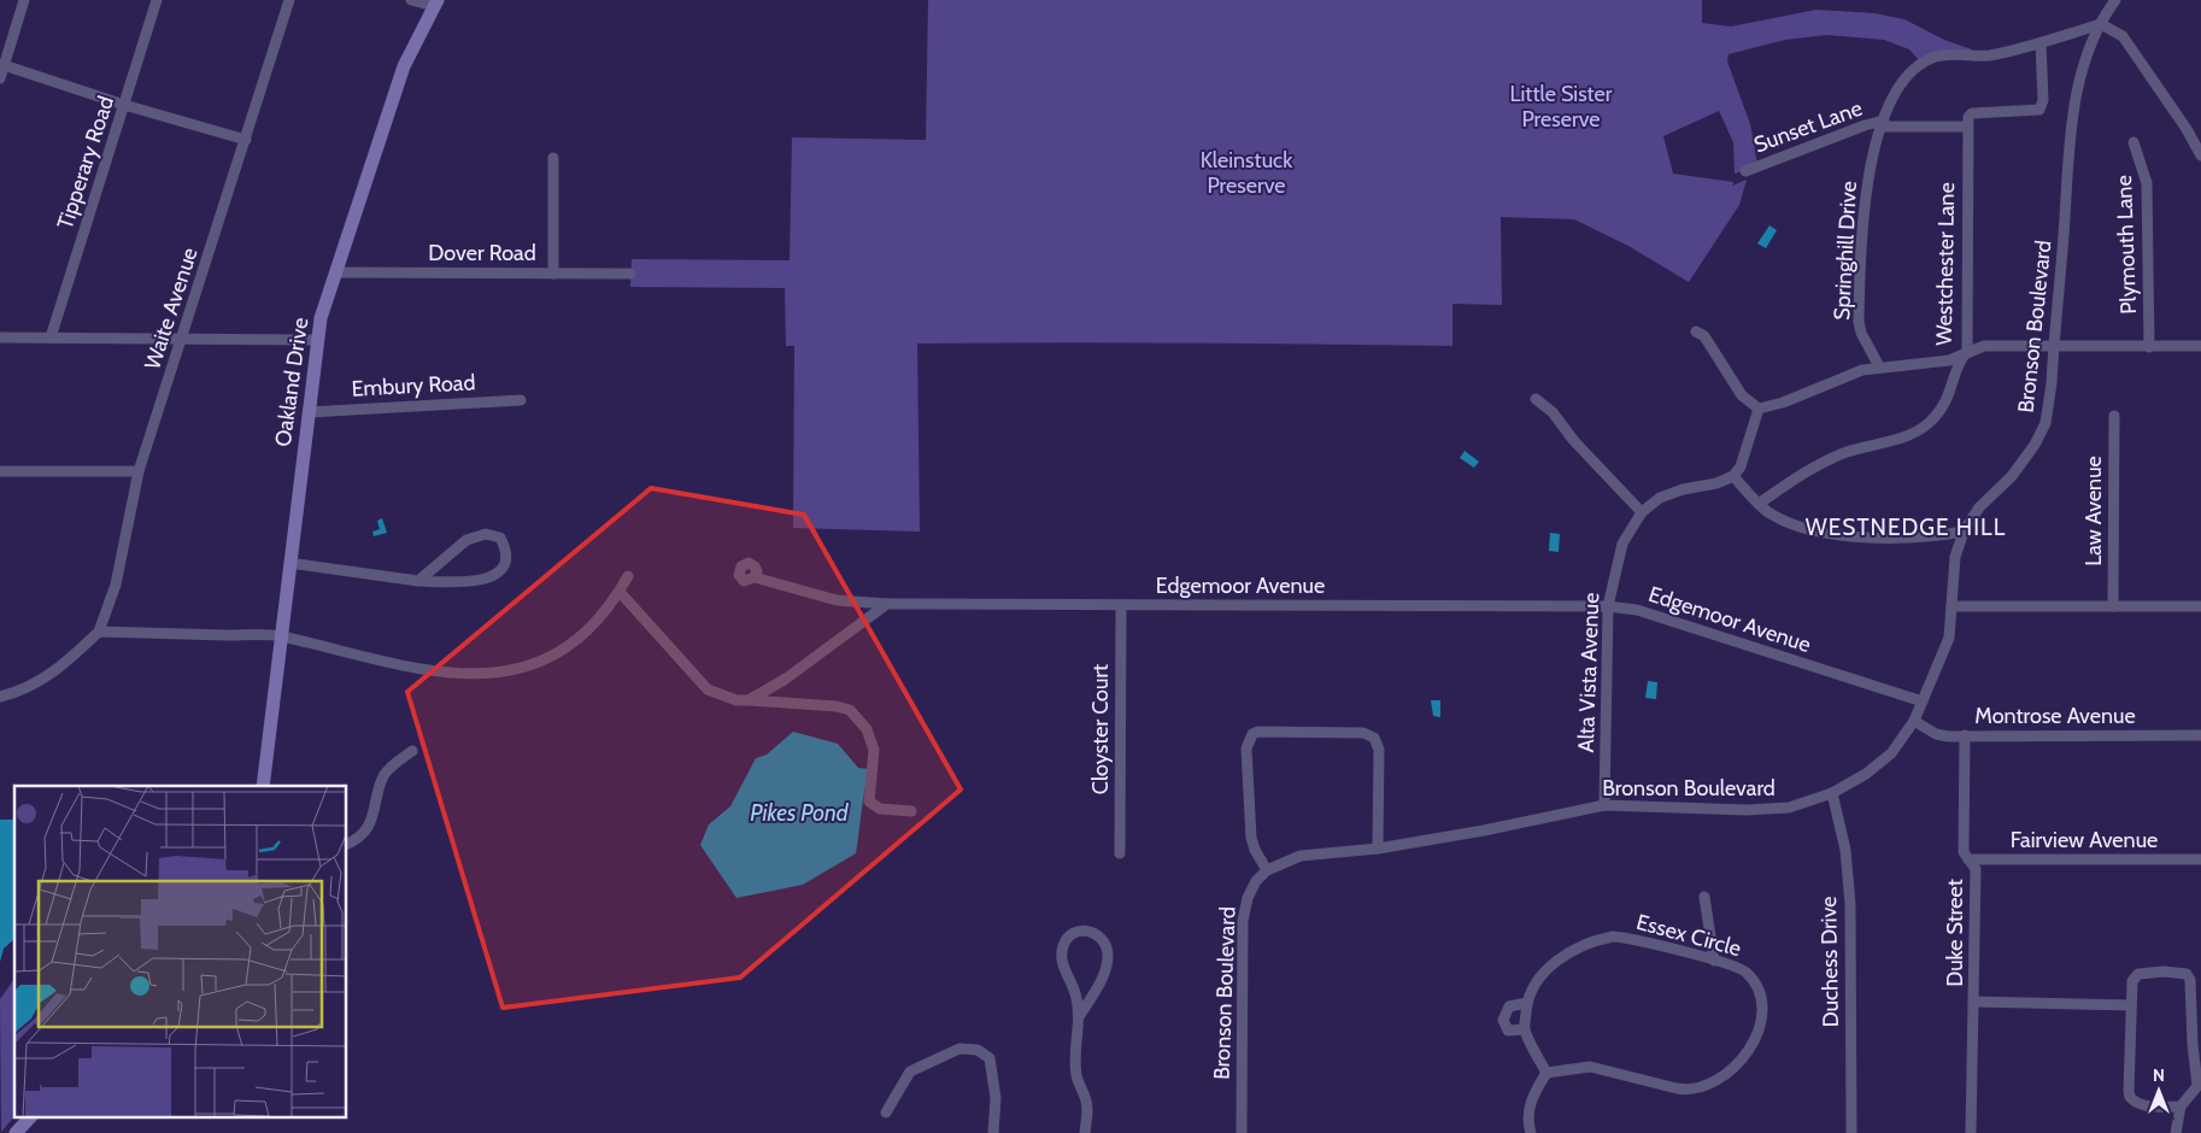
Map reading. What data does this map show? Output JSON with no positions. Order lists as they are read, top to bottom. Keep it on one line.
{"streets":{"main road":["Oakland Drive"],"street":["Sunset Lane","Tipperary Road","Plymouth Lane","Springhill Drive","Dover Road","Westchester Lane","Waite Avenue","Bronson Boulevard","Embury Road","Law Avenue","Edgemoor Avenue","Alta Vista Avenue","Montrose Avenue","Cloyster Court","Fairview Avenue","Duke Street","Essex Circle","Duchess Drive"]},"crossings":[["Sunset Lane","Springhill Drive"],["Sunset Lane","Westchester Lane"],["Dover Road","Oakland Drive"],["Bronson Boulevard","Edgemoor Avenue"],["Bronson Boulevard","Alta Vista Avenue"],["Bronson Boulevard","Montrose Avenue"],["Bronson Boulevard","Duchess Drive"],["Oakland Drive","Embury Road"],["Edgemoor Avenue","Alta Vista Avenue"],["Edgemoor Avenue","Cloyster Court"],["Montrose Avenue","Duke Street"],["Fairview Avenue","Duke Street"]],"districts":["WESTNEDGE HILL"],"water":["Pikes Pond"],"parks":["Little Sister Preserve","Kleinstuck Preserve"],"north":"top"}
